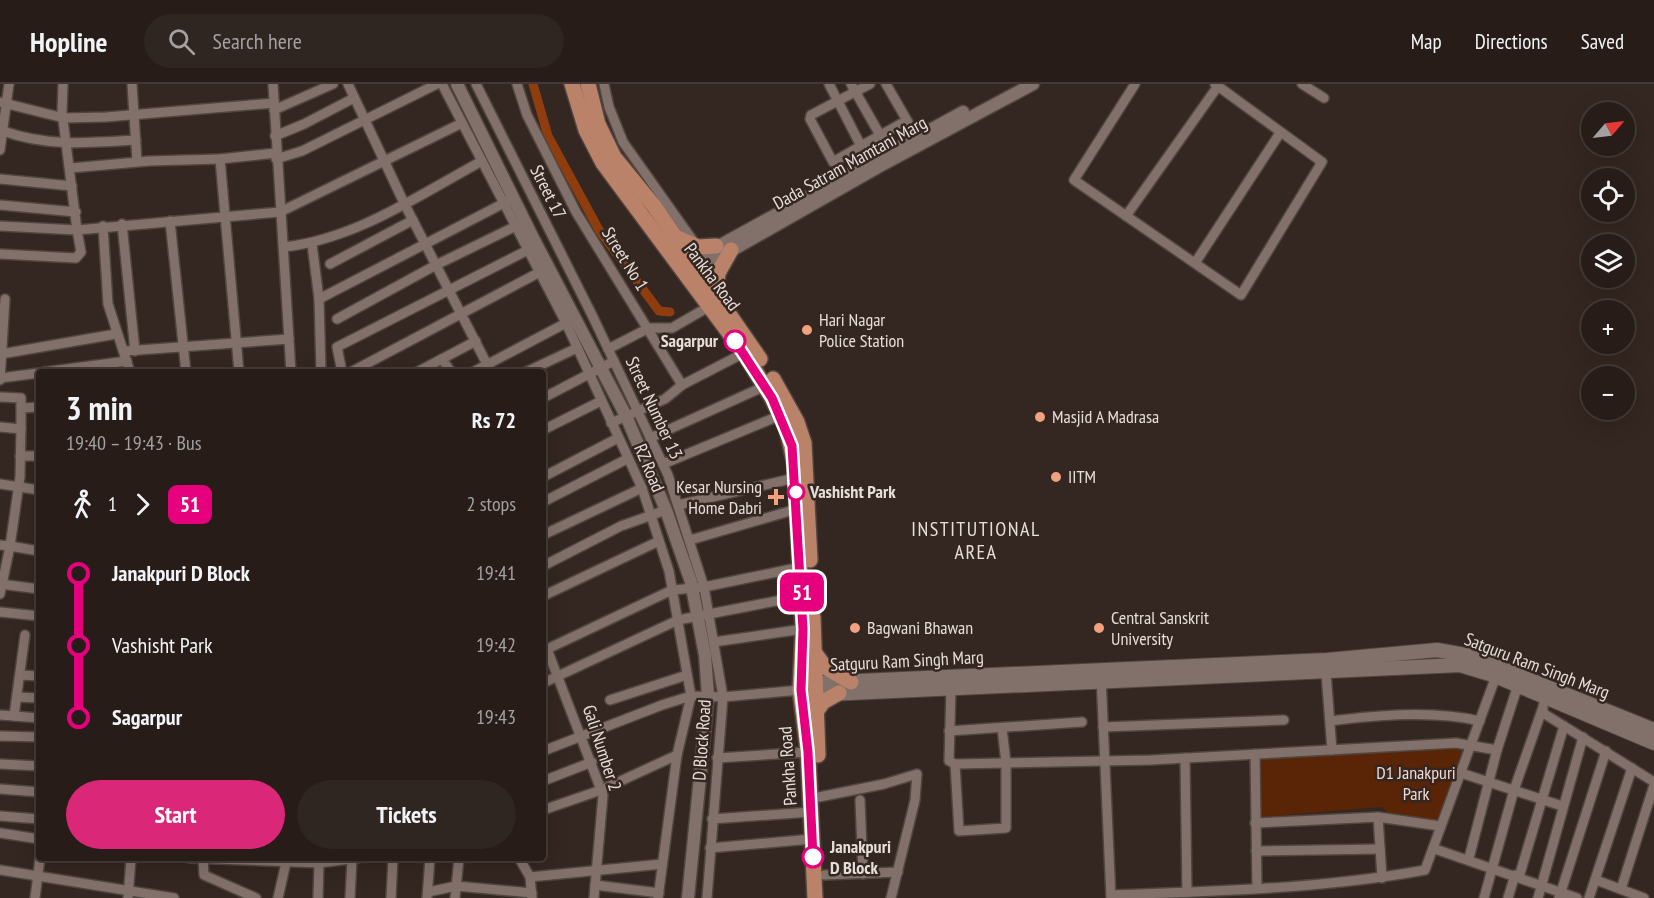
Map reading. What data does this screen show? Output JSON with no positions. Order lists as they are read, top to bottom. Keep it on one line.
{"streets":{"main road":["Pankha Road","Satguru Ram Singh Marg"],"street":["Dada Satram Mamtani Marg","Street 17","Street No 1","Street Number 13","RZ Road","D Block Road","Gali Number 2"]},"crossings":[["Dada Satram Mamtani Marg","Pankha Road"],["Street 17","Street Number 13"],["Pankha Road","Satguru Ram Singh Marg"]],"districts":["INSTITUTIONAL AREA"],"parks":["D1 Janakpuri Park"],"places":{"other":["Hari Nagar Police Station","Sagarpur","Masjid A Madrasa","IITM","Vashisht Park","Bagwani Bhawan","Central Sanskrit University","Janakpuri D Block"],"health":["Kesar Nursing Home Dabri"]},"lines":["bus line 51"],"north":"top right","page":{"header":"Hopline","search":"Search here","nav":["Map","Directions","Saved"],"on_map":"51","map_buttons":["+","−"],"heading":["3 min","19:40 – 19:43 · Bus","Rs 72"],"legs":["1","51","2 stops"],"list":[{"name":"Janakpuri D Block","value":"19:41"},{"name":"Vashisht Park","value":"19:42"},{"name":"Sagarpur","value":"19:43"}],"buttons":["Start","Tickets"]}}
